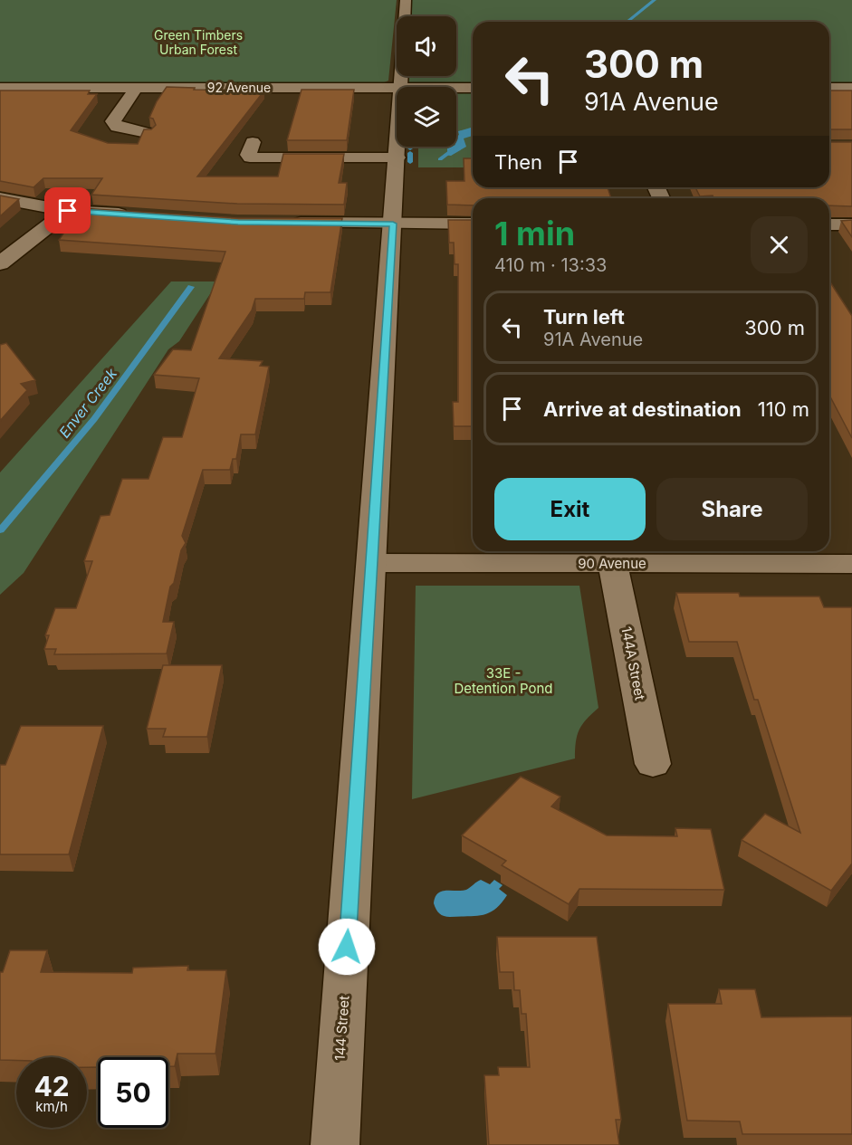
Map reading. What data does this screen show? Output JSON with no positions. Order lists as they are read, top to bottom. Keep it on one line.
{"streets":{"street":["92 Avenue","90 Avenue","144A Street","144 Street"]},"crossings":[["90 Avenue","144A Street"],["90 Avenue","144 Street"]],"water":["Enver Creek"],"parks":["Green Timbers Urban Forest","33E - Detention Pond"],"page":{"turn":["300 m","91A Avenue"],"then":"Then","heading":["1 min","410 m · 13:33"],"list":[{"name":"Turn left","note":"91A Avenue","value":"300 m"},{"name":"Arrive at destination","value":"110 m"}],"buttons":["Exit","Share"],"speed":"42 km/h","limit":"50"}}
